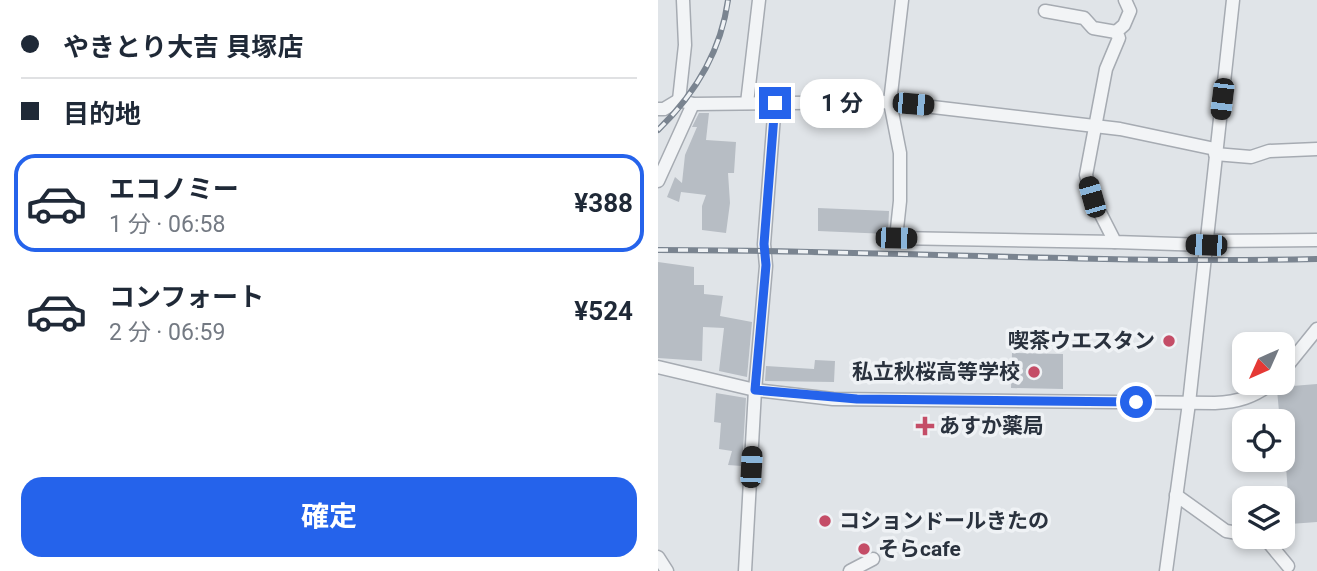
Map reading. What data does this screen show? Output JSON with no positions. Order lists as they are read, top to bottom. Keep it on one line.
{"places":{"other":["喫茶ウエスタン","私立秋桜高等学校","コションドールきたの","そらcafe"],"health":["あすか薬局"]},"north":"bottom left","page":{"banner":["やきとり大吉 貝塚店","目的地"],"bubble":"1 分","list":[{"name":"エコノミー","note":"1 分 · 06:58","value":"¥388"},{"name":"コンフォート","note":"2 分 · 06:59","value":"¥524"}],"buttons":"確定"}}
